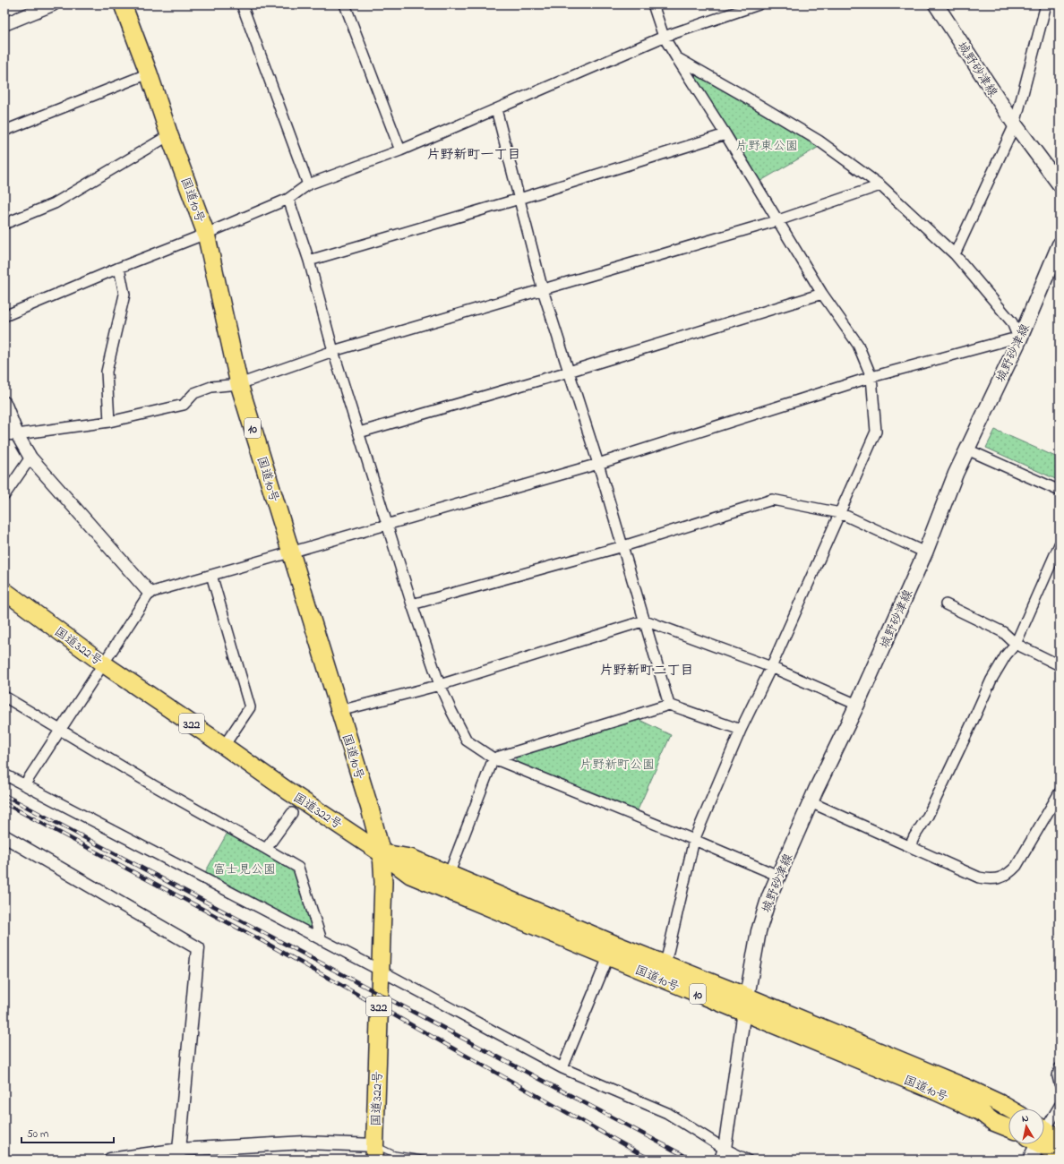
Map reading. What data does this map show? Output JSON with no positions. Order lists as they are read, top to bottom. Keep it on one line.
{"streets":{"highway":["国道10号","10","国道322号","322"],"main road":["城野砂津線"]},"crossings":[["城野砂津線","国道10号"],["国道10号","国道322号"]],"districts":["片野新町一丁目","片野新町二丁目"],"parks":["片野東公園","片野新町公園","富士見公園"],"scale_bar":"50 m","north":"top"}
